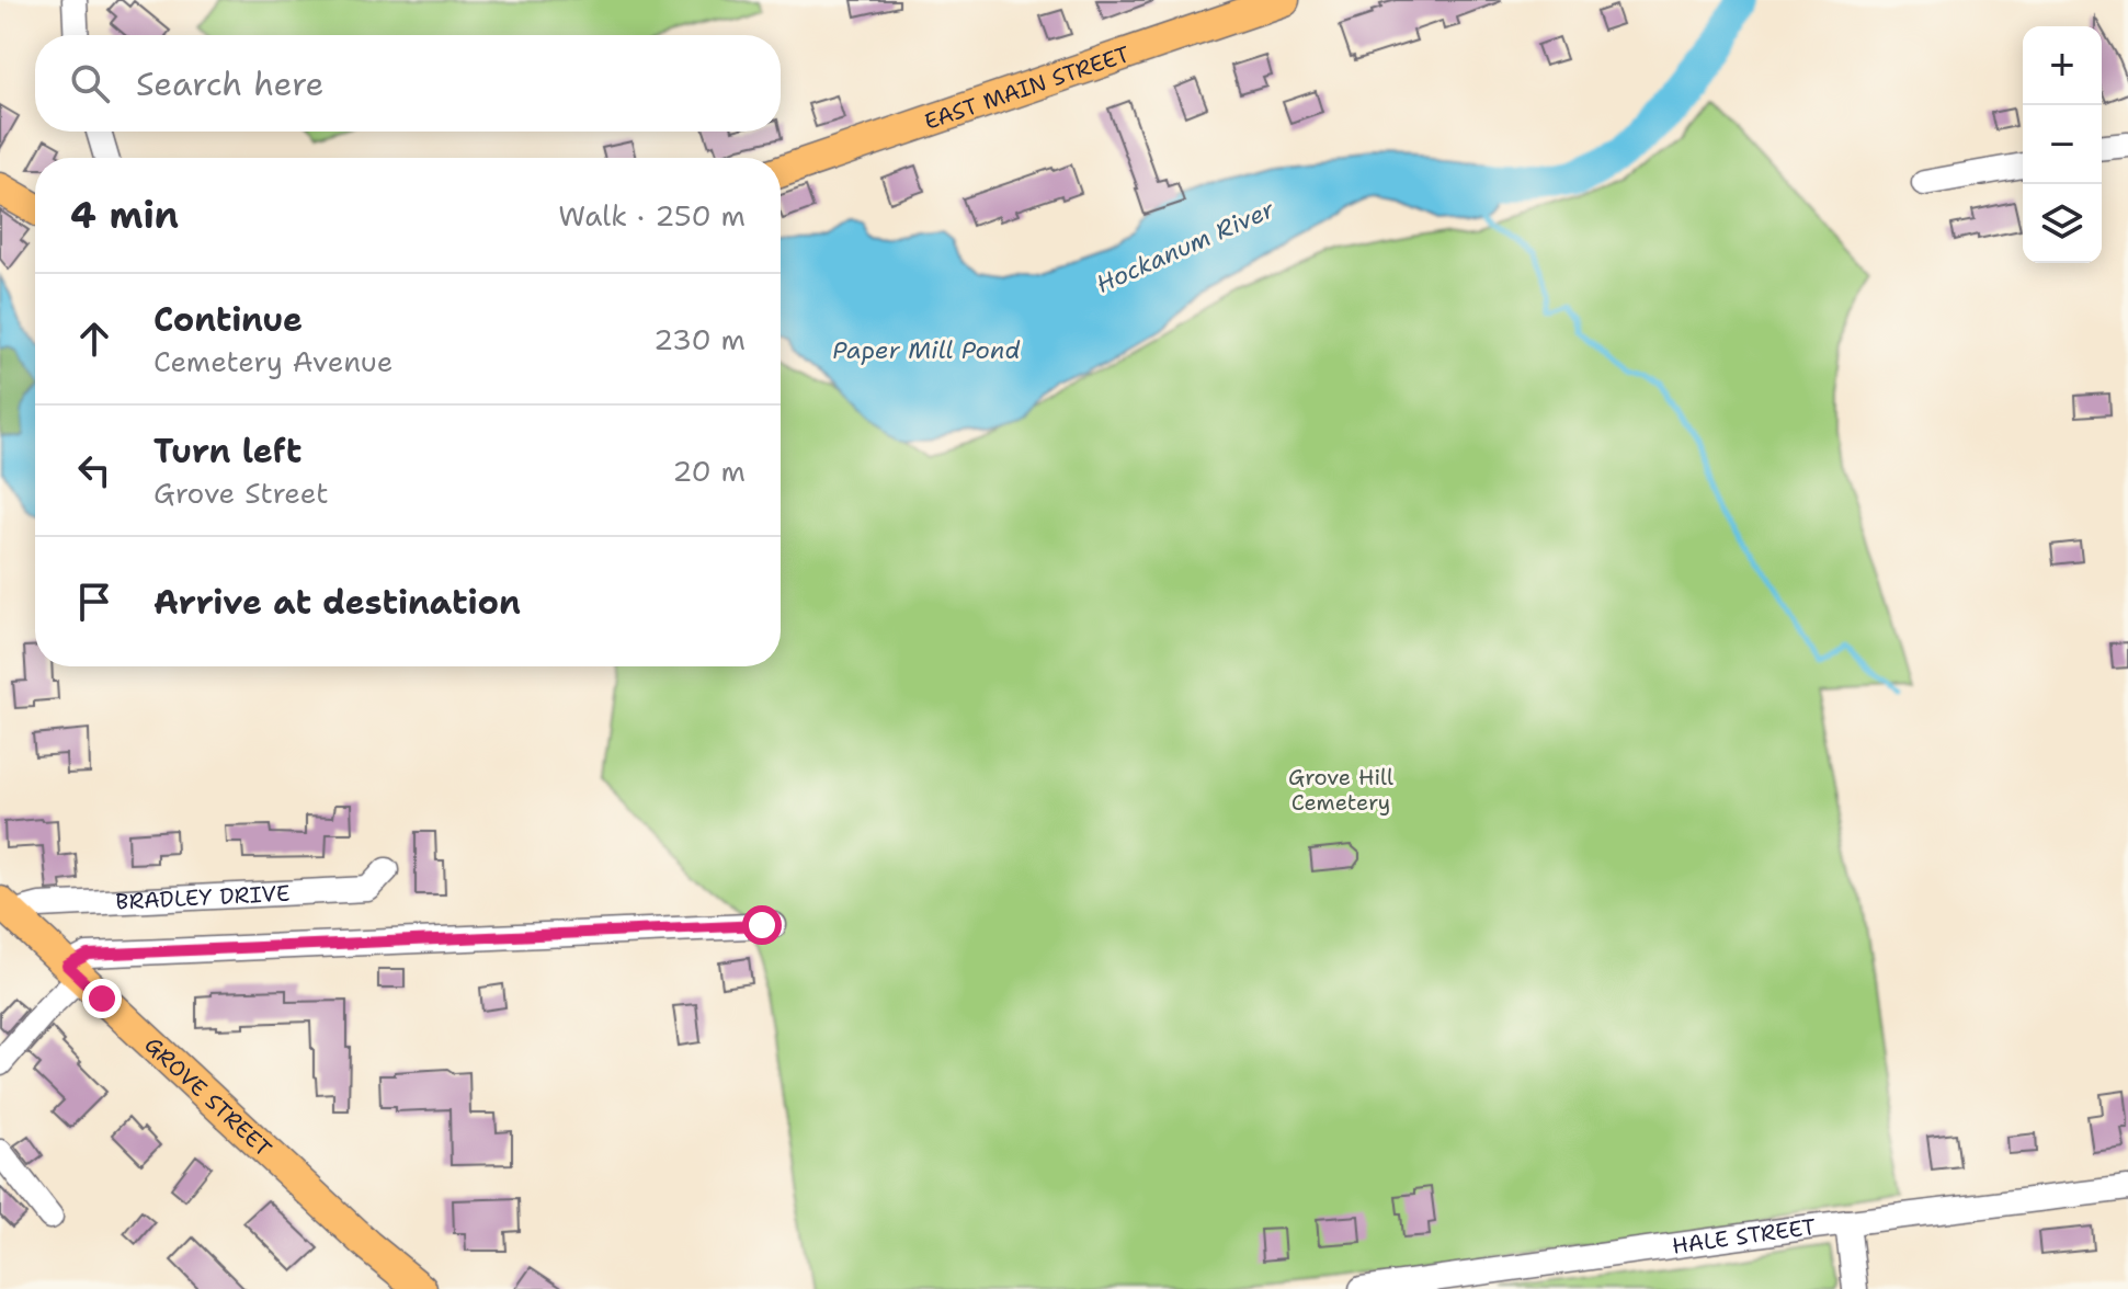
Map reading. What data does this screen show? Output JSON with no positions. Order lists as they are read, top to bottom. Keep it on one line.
{"streets":{"main road":["EAST MAIN STREET","GROVE STREET"],"street":["BRADLEY DRIVE","HALE STREET"]},"crossings":[["BRADLEY DRIVE","GROVE STREET"]],"water":["Hockanum River","Paper Mill Pond"],"parks":["Grove Hill Cemetery"],"page":{"map_buttons":["+","−"],"search":"Search here","heading":["4 min","Walk · 250 m"],"list":[["Continue","Cemetery Avenue","230 m"],["Turn left","Grove Street","20 m"],"Arrive at destination"]}}
